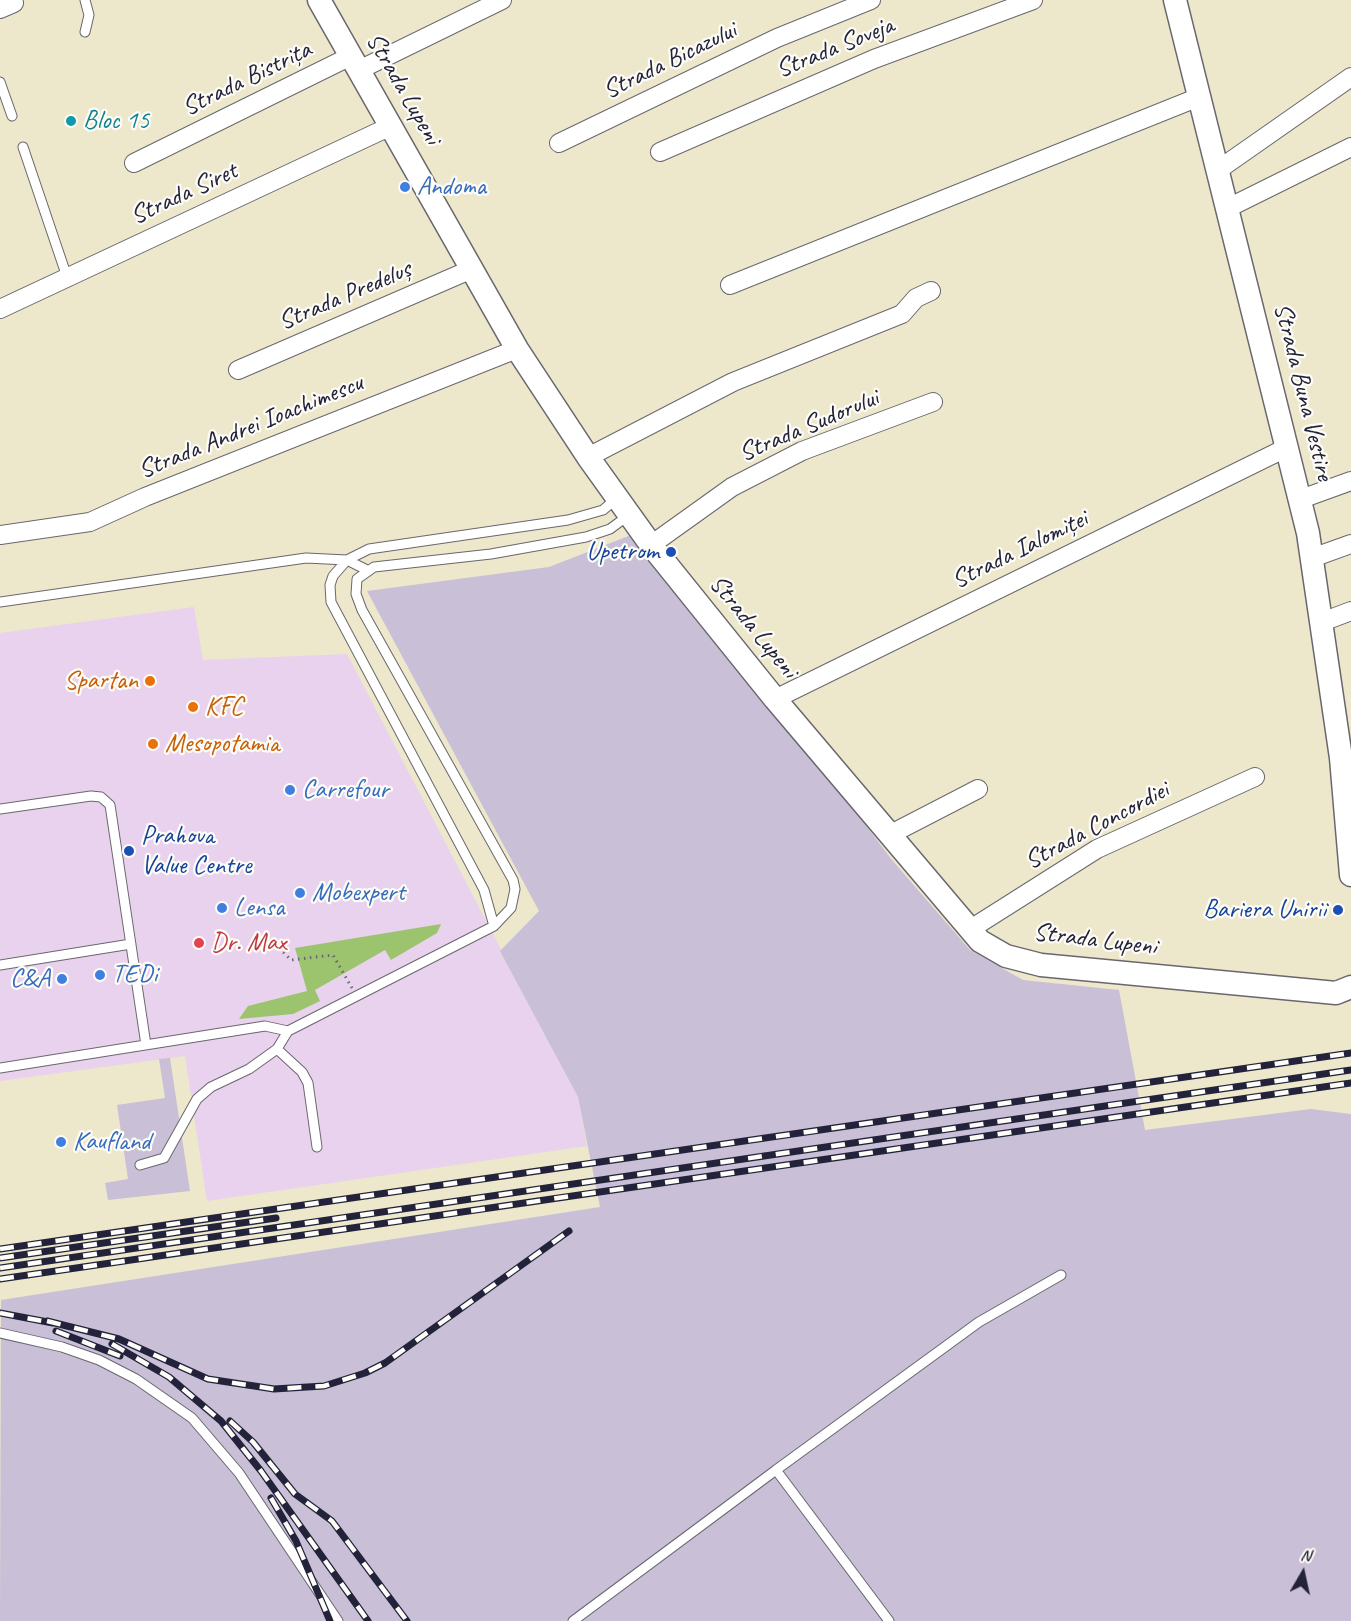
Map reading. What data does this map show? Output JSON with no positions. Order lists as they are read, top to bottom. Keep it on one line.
{"streets":{"street":["Strada Soveja","Strada Bicazului","Strada Bistrița","Strada Lupeni","Strada Siret","Strada Predeluș","Strada Buna Vestire","Strada Sudorului","Strada Andrei Ioachimescu","Strada Ialomiței","Strada Concordiei"]},"crossings":[["Strada Bistrița","Strada Lupeni"],["Strada Lupeni","Strada Siret"],["Strada Lupeni","Strada Predeluș"],["Strada Lupeni","Strada Sudorului"],["Strada Lupeni","Strada Andrei Ioachimescu"],["Strada Lupeni","Strada Ialomiței"],["Strada Lupeni","Strada Concordiei"],["Strada Buna Vestire","Strada Ialomiței"]],"places":["Bloc 15","Andoma","Upetrom","Spartan","KFC","Mesopotamia","Carrefour","Prahova Value Centre","Mobexpert","Lensa","Bariera Unirii","Dr. Max","TEDi","C&A","Kaufland"],"north":"top"}
